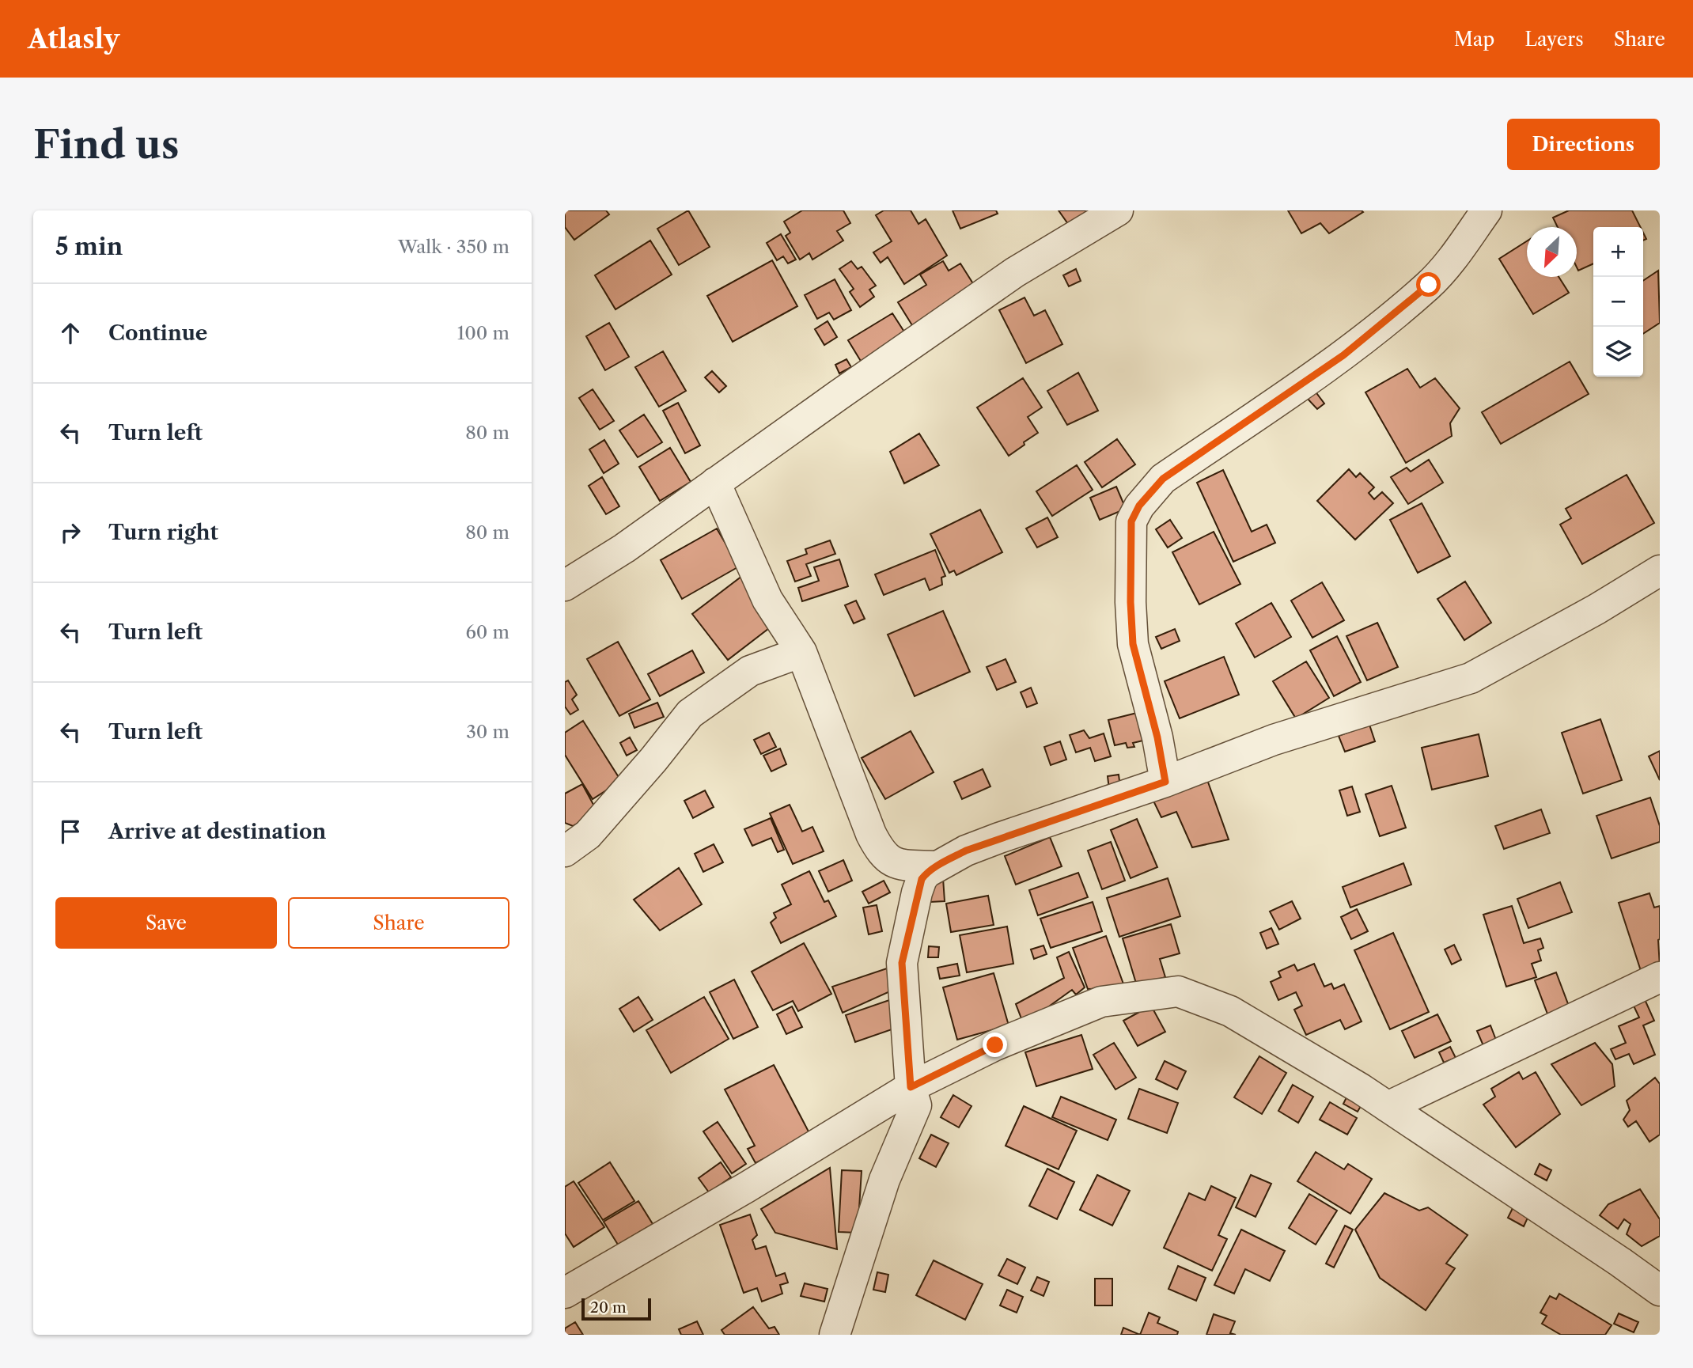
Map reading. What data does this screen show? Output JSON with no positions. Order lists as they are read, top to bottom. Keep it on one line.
{"scale_bar":"20 m","north":"bottom left","page":{"header":"Atlasly","nav":["Map","Layers","Share"],"buttons":["Directions",["Save","Share"]],"title":"Find us","heading":["5 min","Walk · 350 m"],"map_buttons":["+","−"],"list":[["Continue","100 m"],["Turn left","80 m"],["Turn right","80 m"],["Turn left","60 m"],["Turn left","30 m"],"Arrive at destination"],"scale":"20 m"}}
